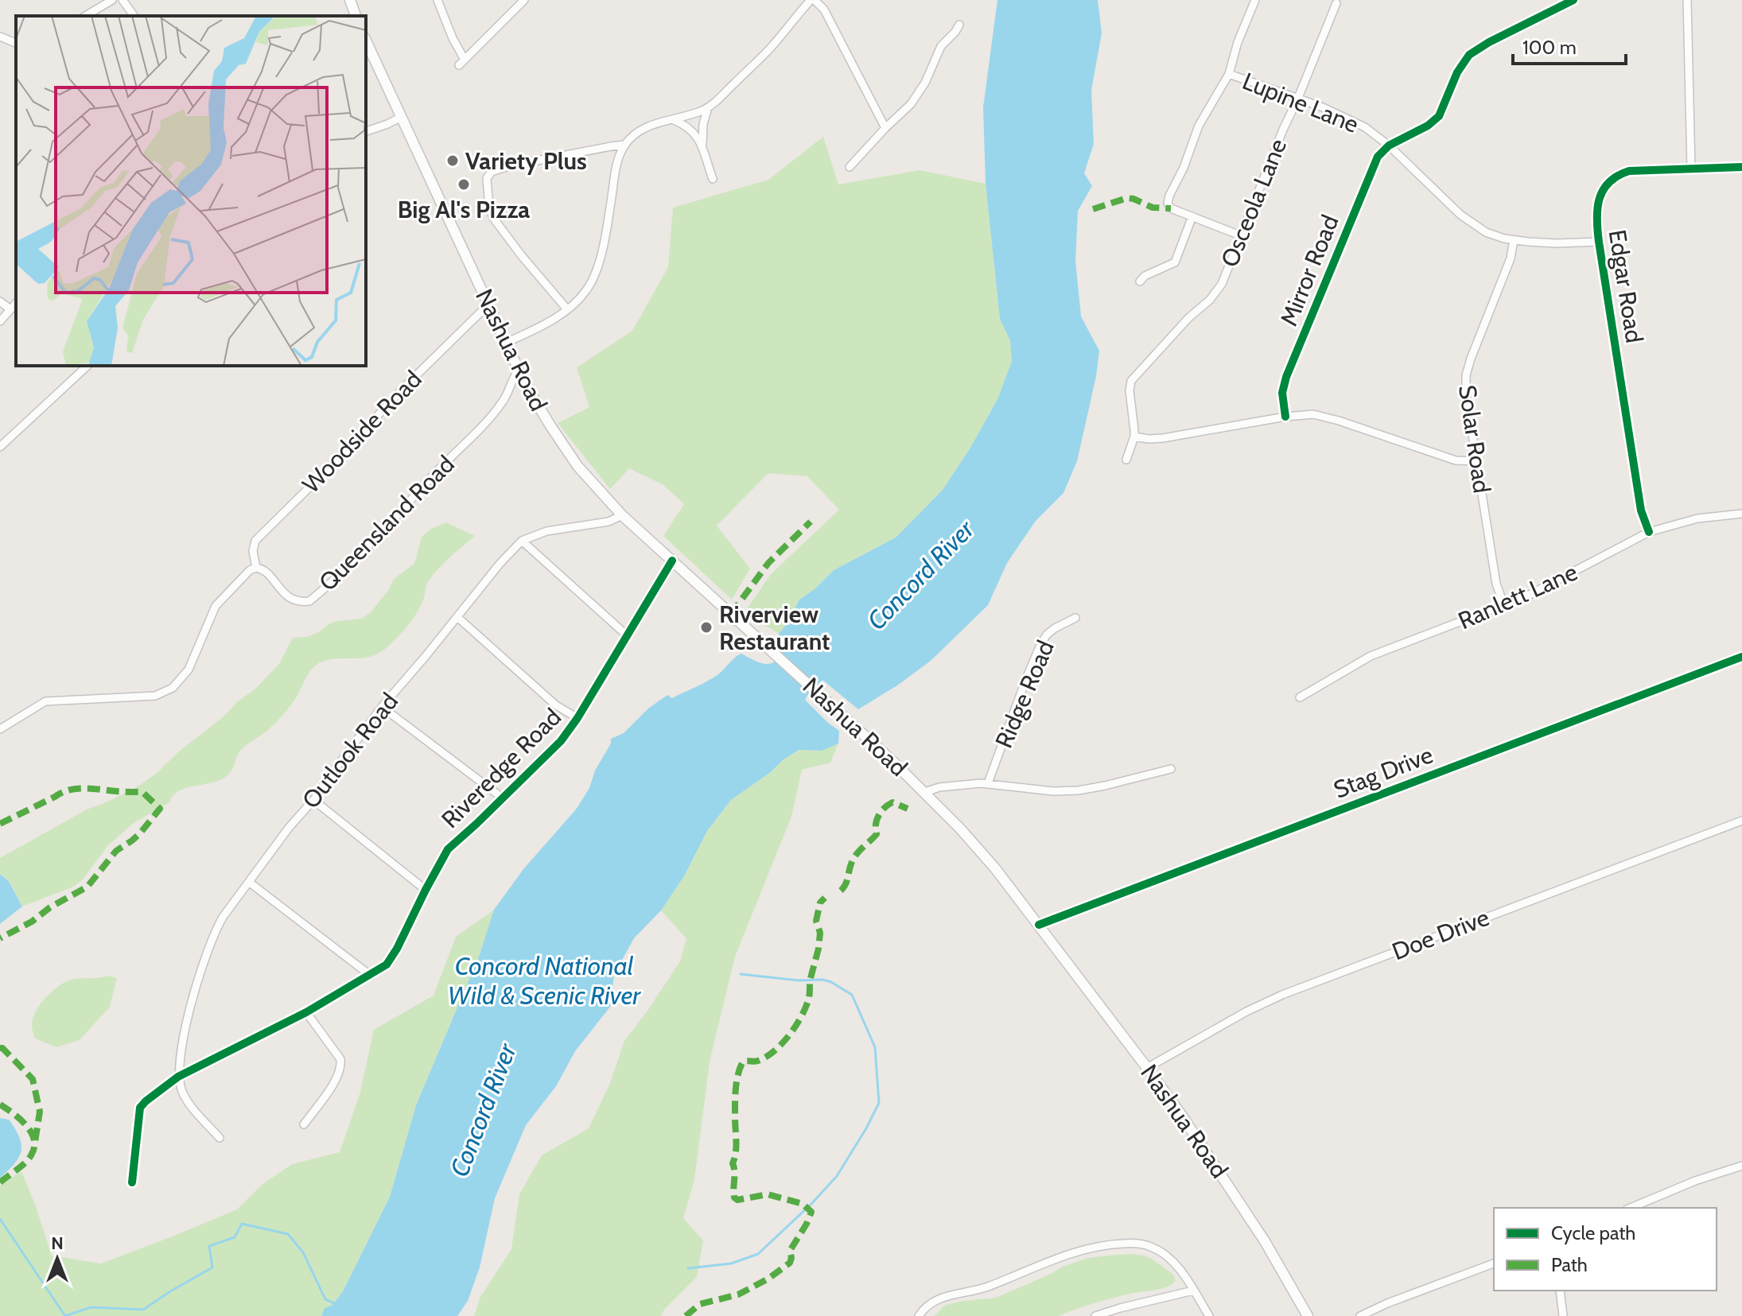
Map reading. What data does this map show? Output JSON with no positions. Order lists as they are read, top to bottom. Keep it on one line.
{"streets":{"main road":["Nashua Road"],"street":["Lupine Lane","Osceola Lane","Mirror Road","Edgar Road","Woodside Road","Solar Road","Queensland Road","Ranlett Lane","Ridge Road","Outlook Road","Riveredge Road","Stag Drive","Doe Drive"]},"crossings":[["Lupine Lane","Osceola Lane"],["Lupine Lane","Mirror Road"],["Lupine Lane","Edgar Road"],["Lupine Lane","Solar Road"],["Edgar Road","Ranlett Lane"],["Nashua Road","Woodside Road"],["Nashua Road","Queensland Road"],["Nashua Road","Outlook Road"],["Nashua Road","Riveredge Road"],["Nashua Road","Stag Drive"],["Nashua Road","Doe Drive"],["Woodside Road","Queensland Road"],["Solar Road","Ranlett Lane"],["Outlook Road","Riveredge Road"]],"water":["Concord River","Concord National Wild & Scenic River"],"places":["Variety Plus","Big Al's Pizza","Riverview Restaurant"],"legend":["Cycle path","Path"],"scale_bar":"100 m","north":"top"}
